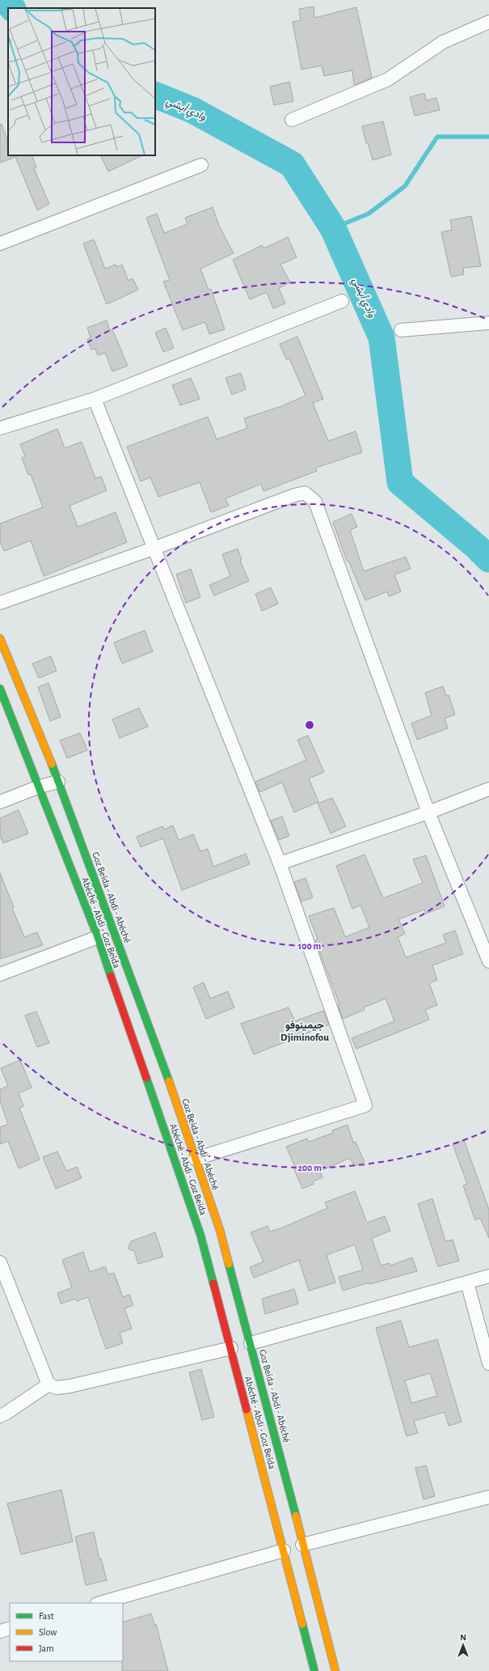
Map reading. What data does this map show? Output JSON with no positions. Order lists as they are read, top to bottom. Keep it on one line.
{"streets":{"main road":["Goz Beïda - Abdi - Abéché","Abéché - Abdi - Goz Beïda"]},"crossings":[["Goz Beïda - Abdi - Abéché","Abéché - Abdi - Goz Beïda"]],"districts":["جيمينوفو Djiminofou"],"water":["وادي أبشي"],"legend":["Fast","Slow","Jam"],"north":"top","rings":["100 m","200 m"]}
